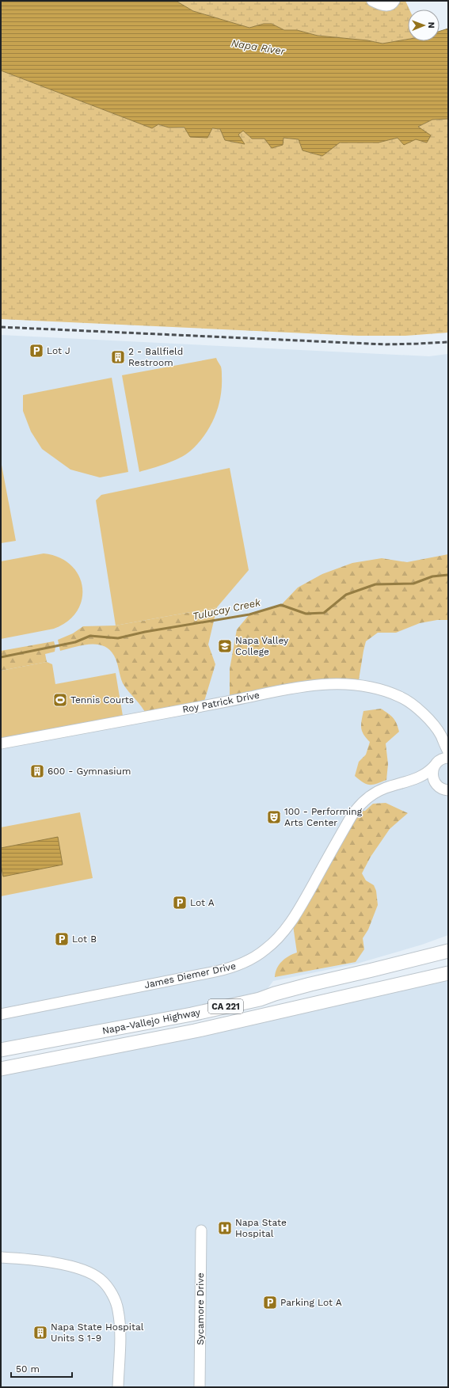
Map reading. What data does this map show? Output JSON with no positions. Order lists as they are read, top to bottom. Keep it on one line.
{"streets":{"main road":["CA 221","Napa-Vallejo Highway"],"street":["Roy Patrick Drive","James Diemer Drive","Sycamore Drive"]},"crossings":[["Roy Patrick Drive","James Diemer Drive"]],"water":["Napa River","Tulucay Creek"],"places":{"parking":["Lot J","Lot A","Lot B","Parking Lot A"],"building":["2 - Ballfield Restroom","600 - Gymnasium","Napa State Hospital Units S 1-9"],"school or university":["Napa Valley College"],"sports":["Tennis Courts"],"theatre":["100 - Performing Arts Center"],"hospital":["Napa State Hospital"]},"scale_bar":"50 m","north":"right"}
